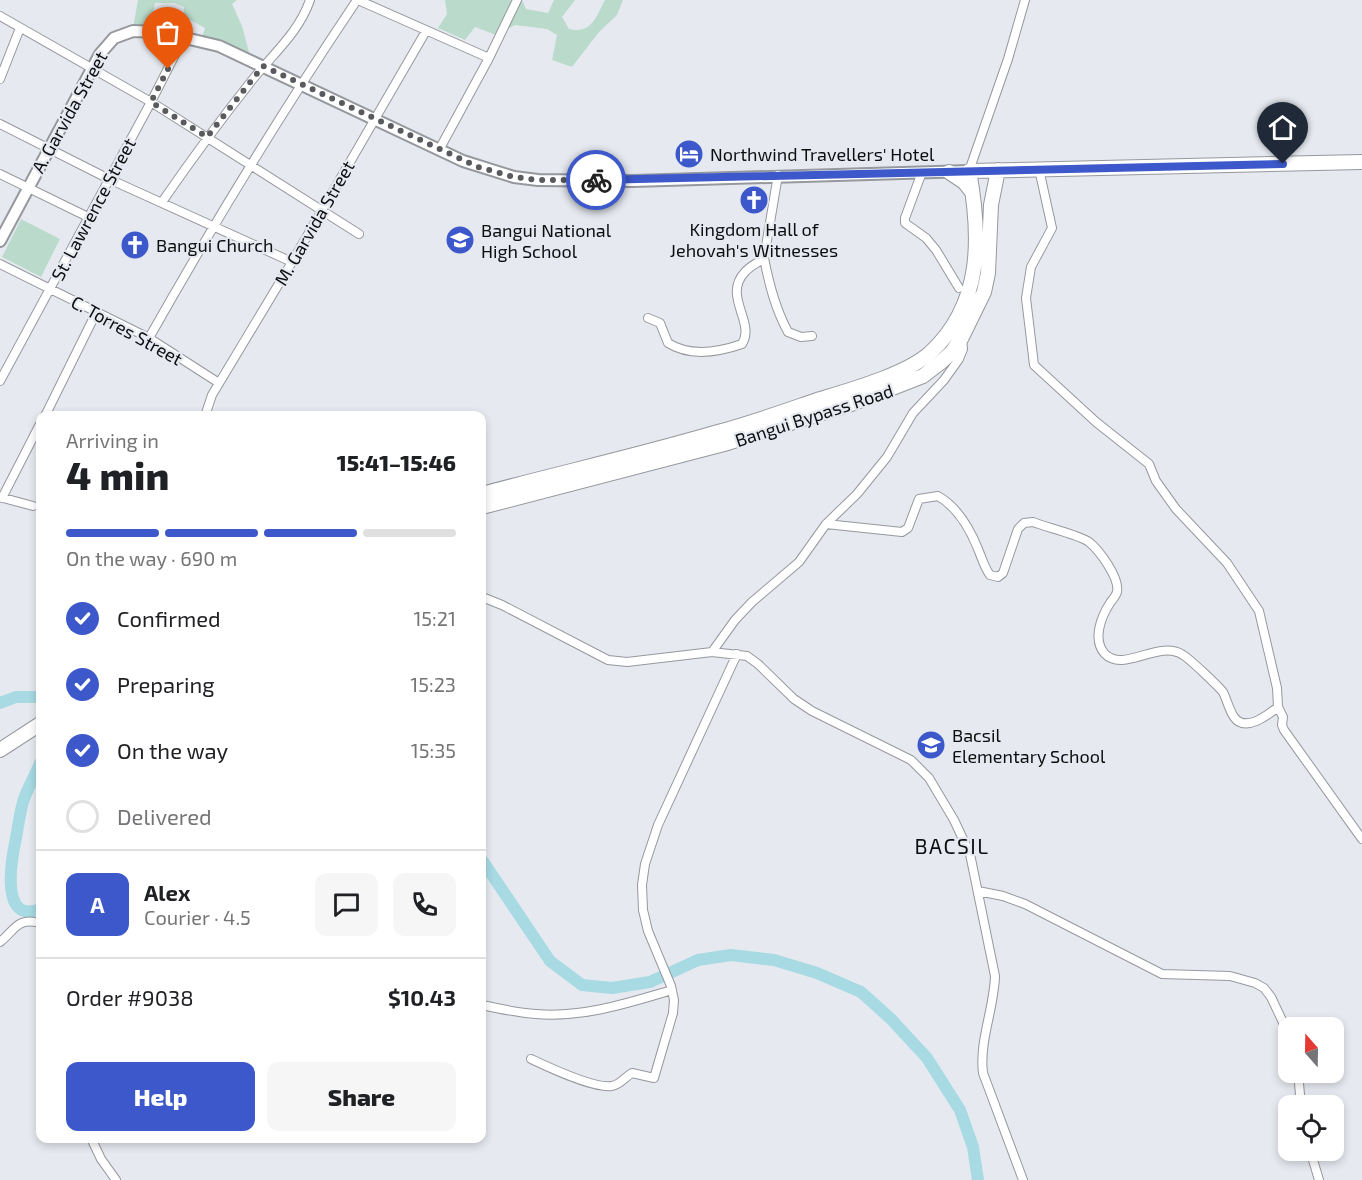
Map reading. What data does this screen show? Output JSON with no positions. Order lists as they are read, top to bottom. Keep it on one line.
{"streets":{"highway":["Bangui Bypass Road"],"main road":["A. Garvida Street"],"street":["St. Lawrence Street","M. Garvida Street","C. Torres Street"]},"crossings":[["A. Garvida Street","St. Lawrence Street"],["A. Garvida Street","M. Garvida Street"],["A. Garvida Street","Bangui Bypass Road"],["St. Lawrence Street","C. Torres Street"],["M. Garvida Street","C. Torres Street"]],"districts":["BACSIL"],"places":{"hotel":["Northwind Travellers' Hotel"],"church":["Kingdom Hall of Jehovah's Witnesses","Bangui Church"],"school or university":["Bangui National High School","Bacsil Elementary School"]},"north":"top","page":{"heading":["4 min","Arriving in","15:41–15:46"],"panel":["Alex","Courier · 4.5","Order #9038","$10.43"],"bar":"On the way · 690 m","list":[["Confirmed","15:21"],["Preparing","15:23"],["On the way","15:35"],"Delivered"],"round":"A","buttons":["Help","Share"]}}
